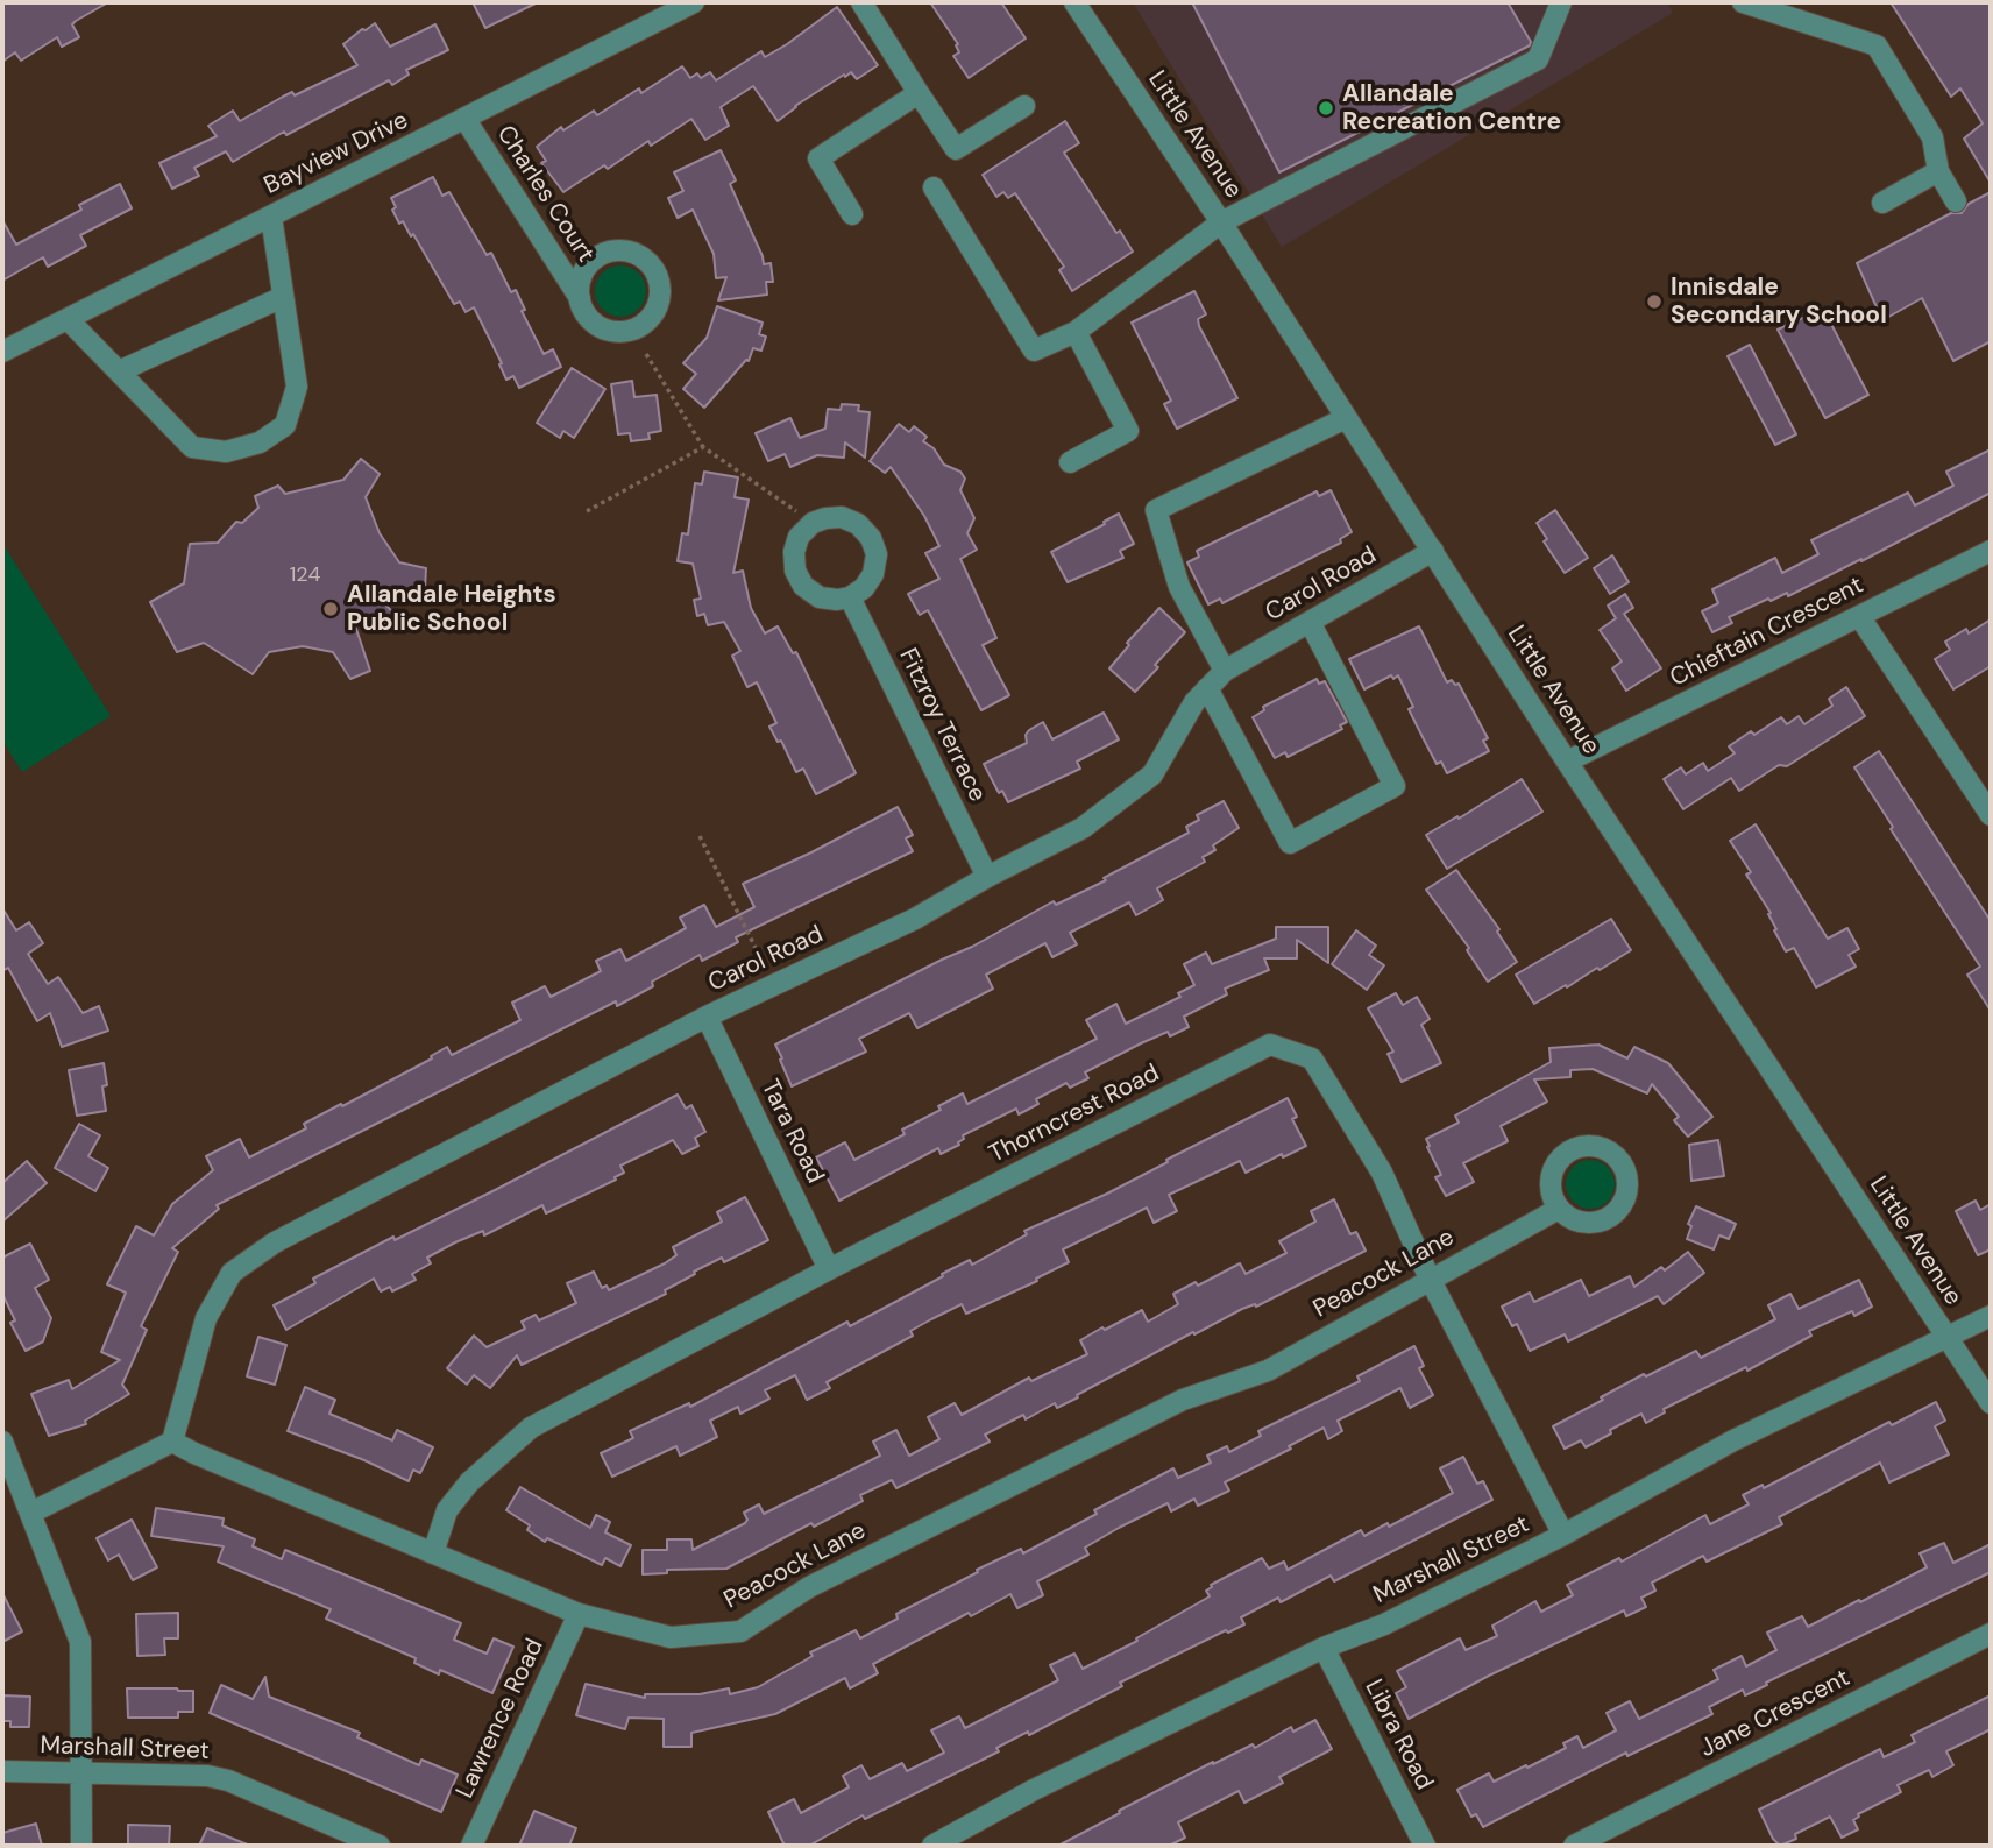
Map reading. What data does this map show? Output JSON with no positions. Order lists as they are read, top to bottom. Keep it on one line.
{"streets":{"street":["Little Avenue","Bayview Drive","Charles Court","Carol Road","Chieftain Crescent","Fitzroy Terrace","Thorncrest Road","Tara Road","Peacock Lane","Marshall Street","Jane Crescent","Lawrence Road","Libra Road"]},"crossings":[["Little Avenue","Carol Road"],["Little Avenue","Chieftain Crescent"],["Little Avenue","Marshall Street"],["Bayview Drive","Charles Court"],["Carol Road","Fitzroy Terrace"],["Carol Road","Tara Road"],["Carol Road","Peacock Lane"],["Thorncrest Road","Tara Road"],["Thorncrest Road","Peacock Lane"],["Thorncrest Road","Marshall Street"],["Peacock Lane","Lawrence Road"],["Marshall Street","Libra Road"]],"places":["Allandale Recreation Centre","Innisdale Secondary School","Allandale Heights Public School"],"house_numbers":["124"]}
